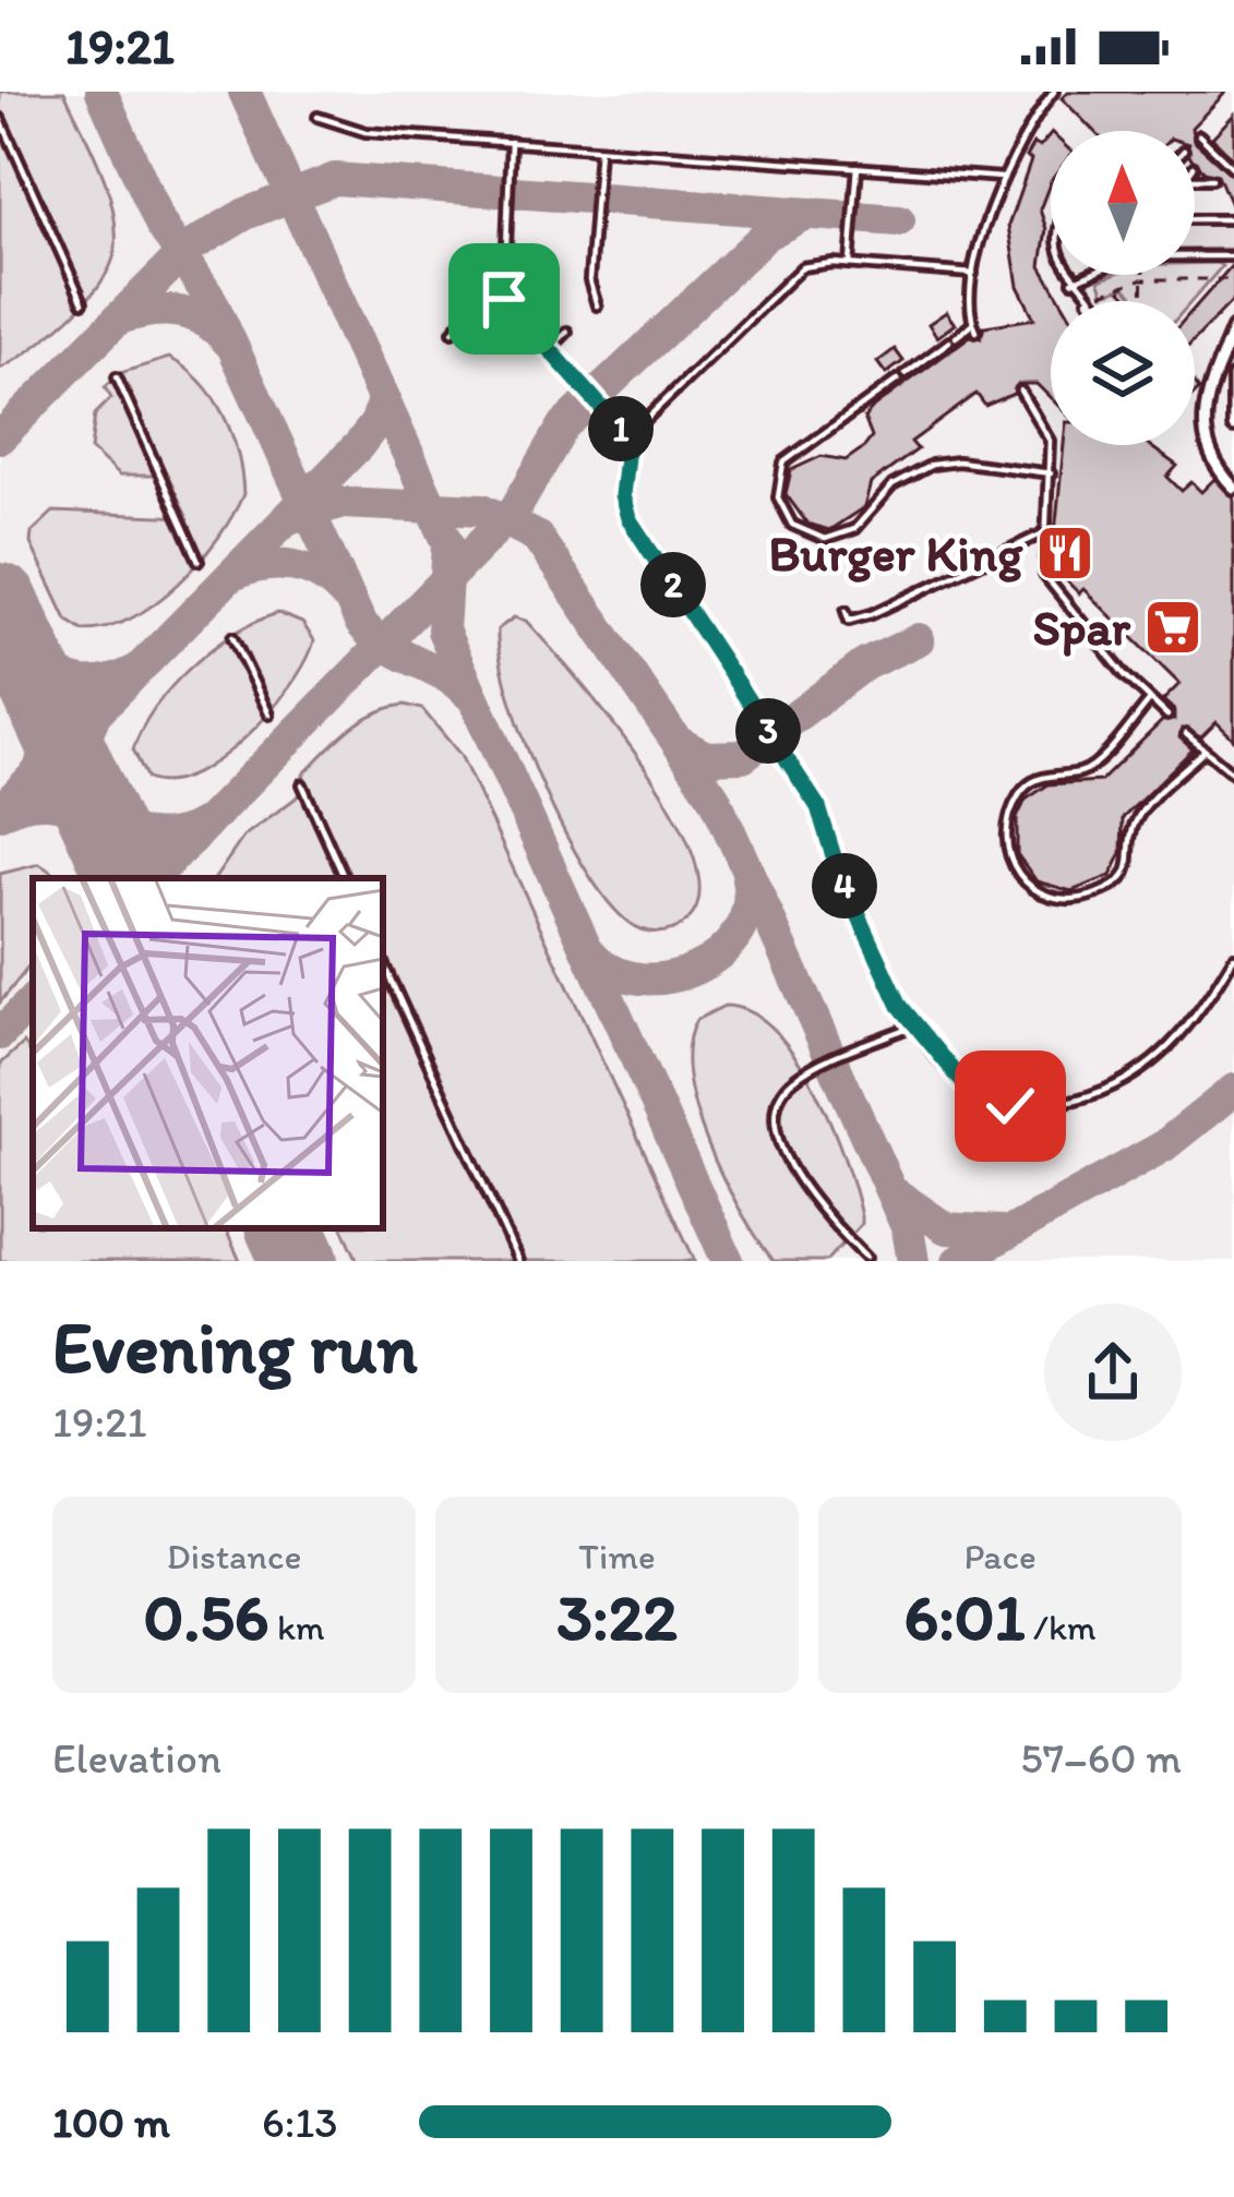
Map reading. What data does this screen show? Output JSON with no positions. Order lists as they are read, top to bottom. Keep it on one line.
{"places":{"restaurant":["Burger King"],"supermarket":["Spar"]},"north":"top","page":{"status":"19:21","pins":["1","2","3","4"],"heading":["Evening run","19:21"],"stats":[["Distance","0.56 km"],["Time","3:22"],["Pace","6:01 /km"]],"chart":["Elevation","57–60 m"],"list":[{"name":"100 m","note":"6:13"}]}}
